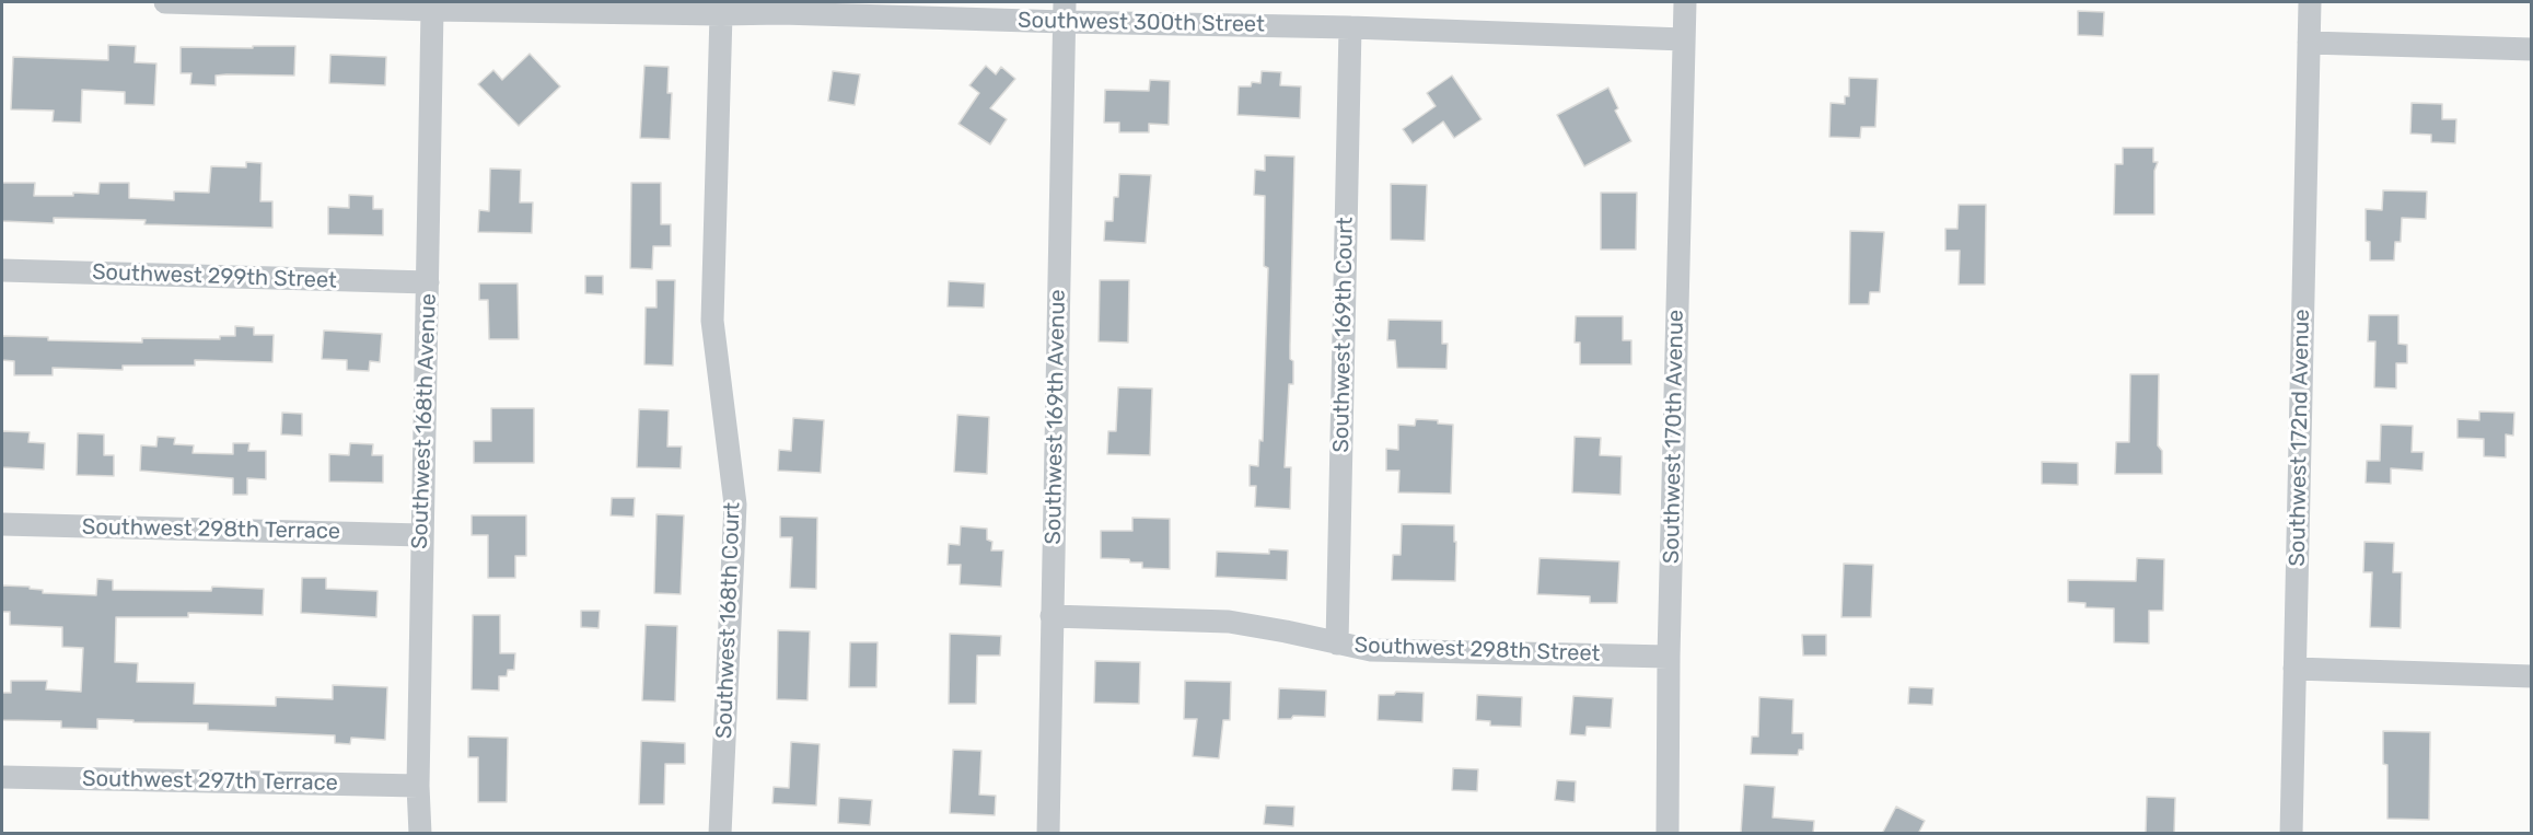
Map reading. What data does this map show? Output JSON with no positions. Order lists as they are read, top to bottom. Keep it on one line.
{"streets":{"street":["Southwest 300th Street","Southwest 299th Street","Southwest 169th Court","Southwest 169th Avenue","Southwest 168th Avenue","Southwest 170th Avenue","Southwest 172nd Avenue","Southwest 298th Terrace","Southwest 168th Court","Southwest 298th Street","Southwest 297th Terrace"]},"crossings":[["Southwest 300th Street","Southwest 169th Court"],["Southwest 300th Street","Southwest 169th Avenue"],["Southwest 300th Street","Southwest 168th Avenue"],["Southwest 300th Street","Southwest 170th Avenue"],["Southwest 300th Street","Southwest 168th Court"],["Southwest 299th Street","Southwest 168th Avenue"],["Southwest 169th Court","Southwest 298th Street"],["Southwest 169th Avenue","Southwest 298th Street"],["Southwest 168th Avenue","Southwest 298th Terrace"],["Southwest 168th Avenue","Southwest 297th Terrace"],["Southwest 170th Avenue","Southwest 298th Street"]]}
